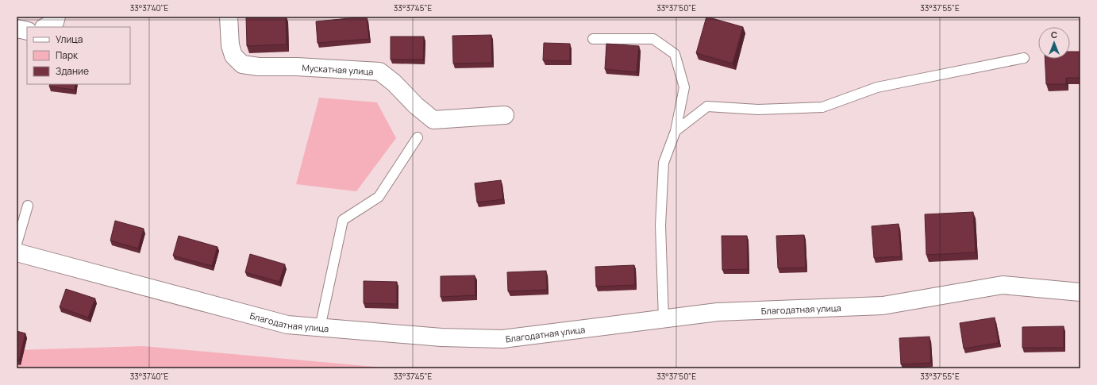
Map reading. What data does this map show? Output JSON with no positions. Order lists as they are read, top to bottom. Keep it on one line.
{"streets":{"street":["Мускатная улица","Благодатная улица"]},"legend":["Улица","Парк","Здание"],"north":"top","coordinates":["33°37'40\"E","33°37'45\"E","33°37'50\"E","33°37'55\"E"]}
